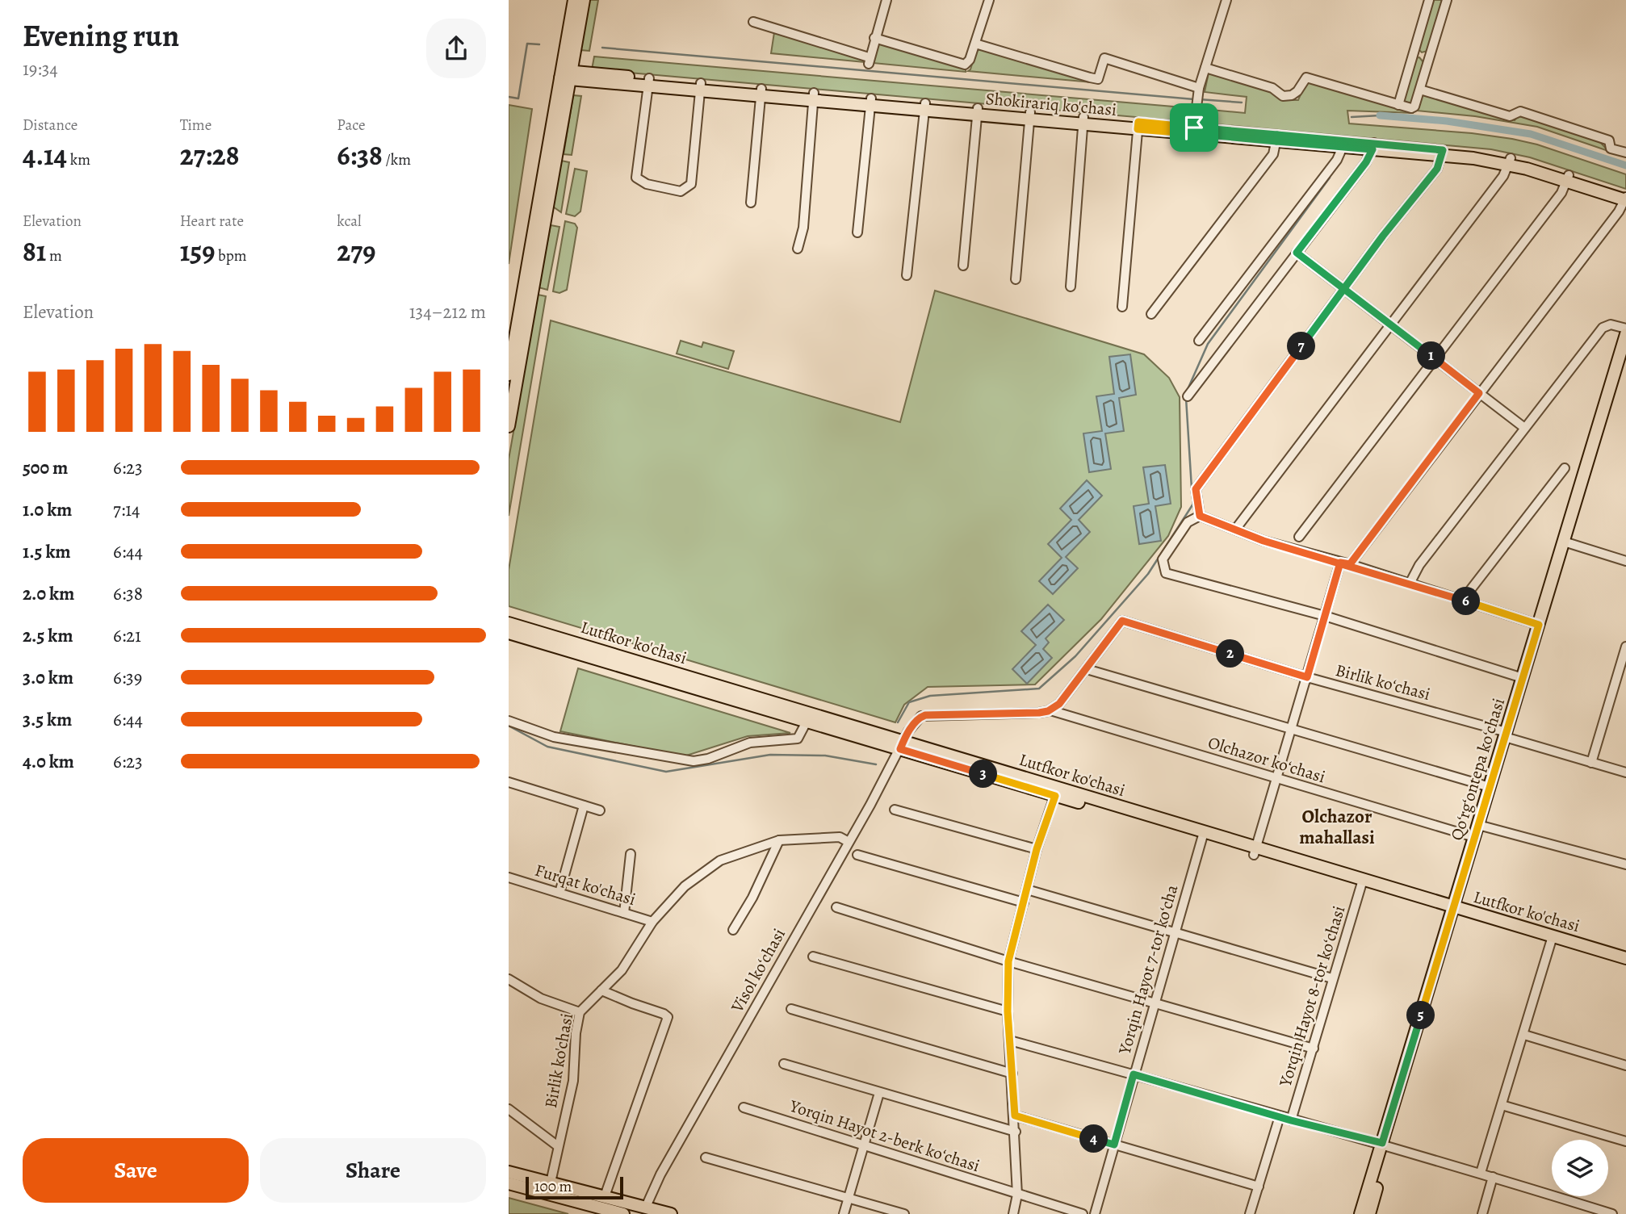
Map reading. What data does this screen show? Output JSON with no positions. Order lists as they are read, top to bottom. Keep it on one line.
{"streets":{"main road":["Shokirariq ko'chasi","Lutfkor ko'chasi","Qoʻrgʻontepa koʻchasi"],"street":["Birlik koʻchasi","Olchazor koʻchasi","Furqat ko'chasi","Yorqin Hayot 7-tor koʻcha","Visol koʻchasi","Yorqin Hayot 8-tor koʻchasi","Birlik ko'chasi","Yorqin Hayot 2-berk koʻchasi"]},"crossings":[["Lutfkor ko'chasi","Qoʻrgʻontepa koʻchasi"],["Lutfkor ko'chasi","Yorqin Hayot 7-tor koʻcha"],["Lutfkor ko'chasi","Visol koʻchasi"],["Lutfkor ko'chasi","Yorqin Hayot 8-tor koʻchasi"],["Birlik koʻchasi","Qoʻrgʻontepa koʻchasi"],["Olchazor koʻchasi","Qoʻrgʻontepa koʻchasi"],["Olchazor koʻchasi","Visol koʻchasi"],["Furqat ko'chasi","Birlik ko'chasi"],["Visol koʻchasi","Birlik ko'chasi"]],"districts":["Olchazor mahallasi"],"scale_bar":"100 m","page":{"heading":["Evening run","19:34"],"stats":[["Distance","4.14 km"],["Time","27:28"],["Pace","6:38 /km"],["Elevation","81 m"],["Heart rate","159 bpm"],["kcal","279"]],"chart":["Elevation","134–212 m"],"pins":["7","1","6","2","3","5","4"],"list":[{"name":"500 m","note":"6:23"},{"name":"1.0 km","note":"7:14"},{"name":"1.5 km","note":"6:44"},{"name":"2.0 km","note":"6:38"},{"name":"2.5 km","note":"6:21"},{"name":"3.0 km","note":"6:39"},{"name":"3.5 km","note":"6:44"},{"name":"4.0 km","note":"6:23"}],"buttons":["Save","Share"],"scale":"100 m"}}
